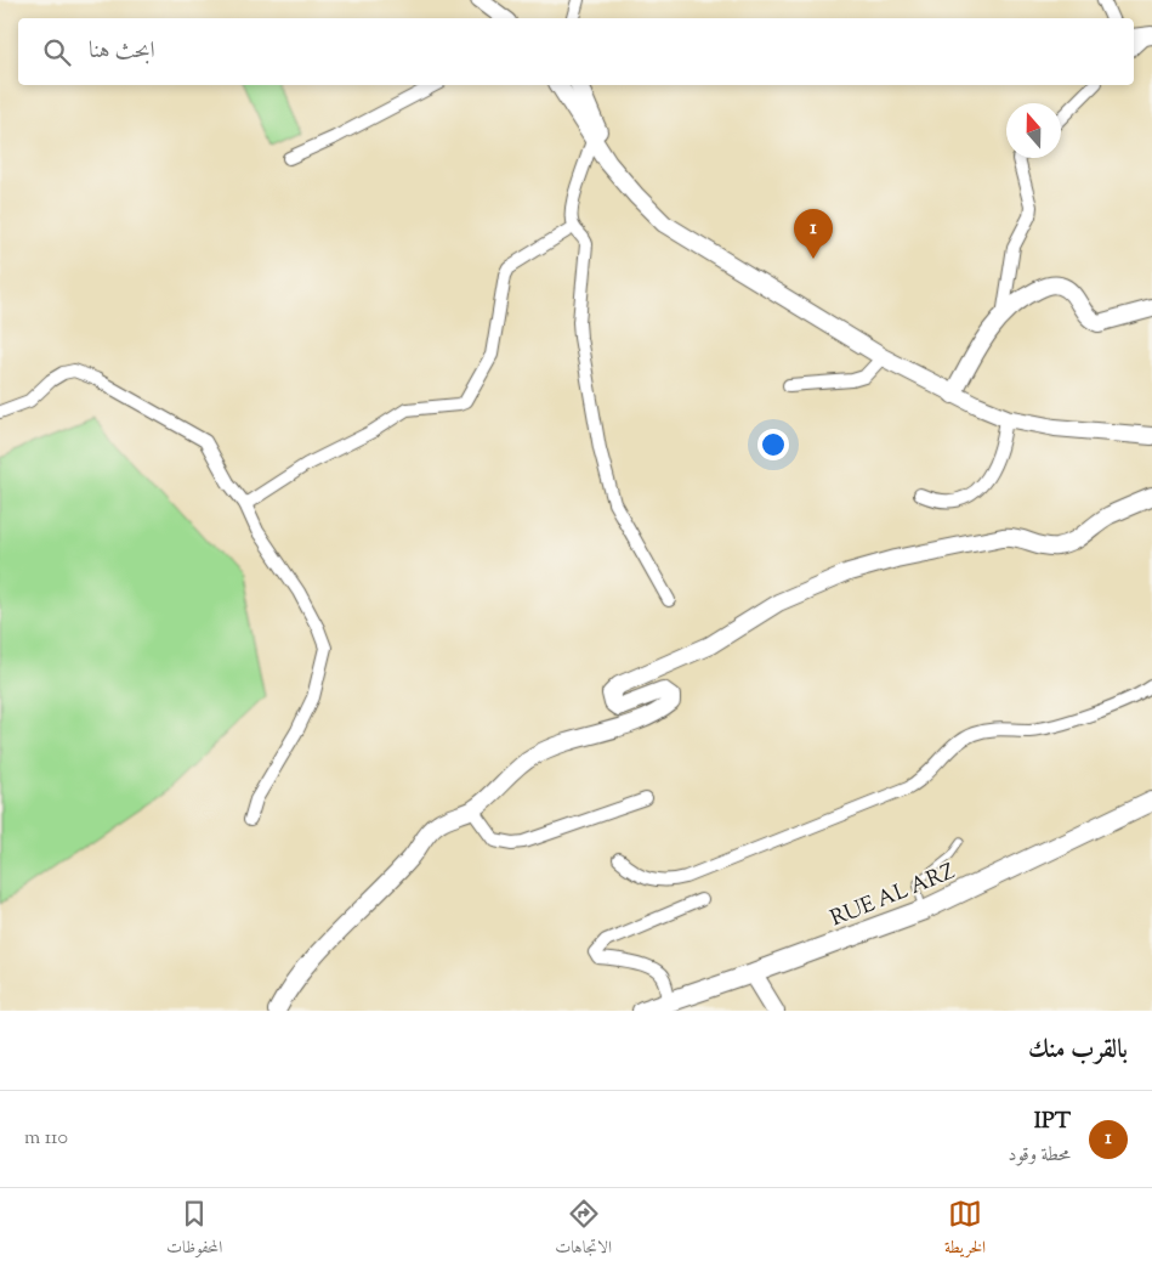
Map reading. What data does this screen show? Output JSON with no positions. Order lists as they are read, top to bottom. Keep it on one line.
{"streets":{"main road":["RUE AL ARZ"]},"north":"top","page":{"search":"ابحث هنا","pins":"1","heading":"بالقرب منك","list":[{"mark":"1","name":"IPT","note":"محطة وقود","value":"110 m"}],"nav":["الخريطة","الاتجاهات","المحفوظات"]}}
